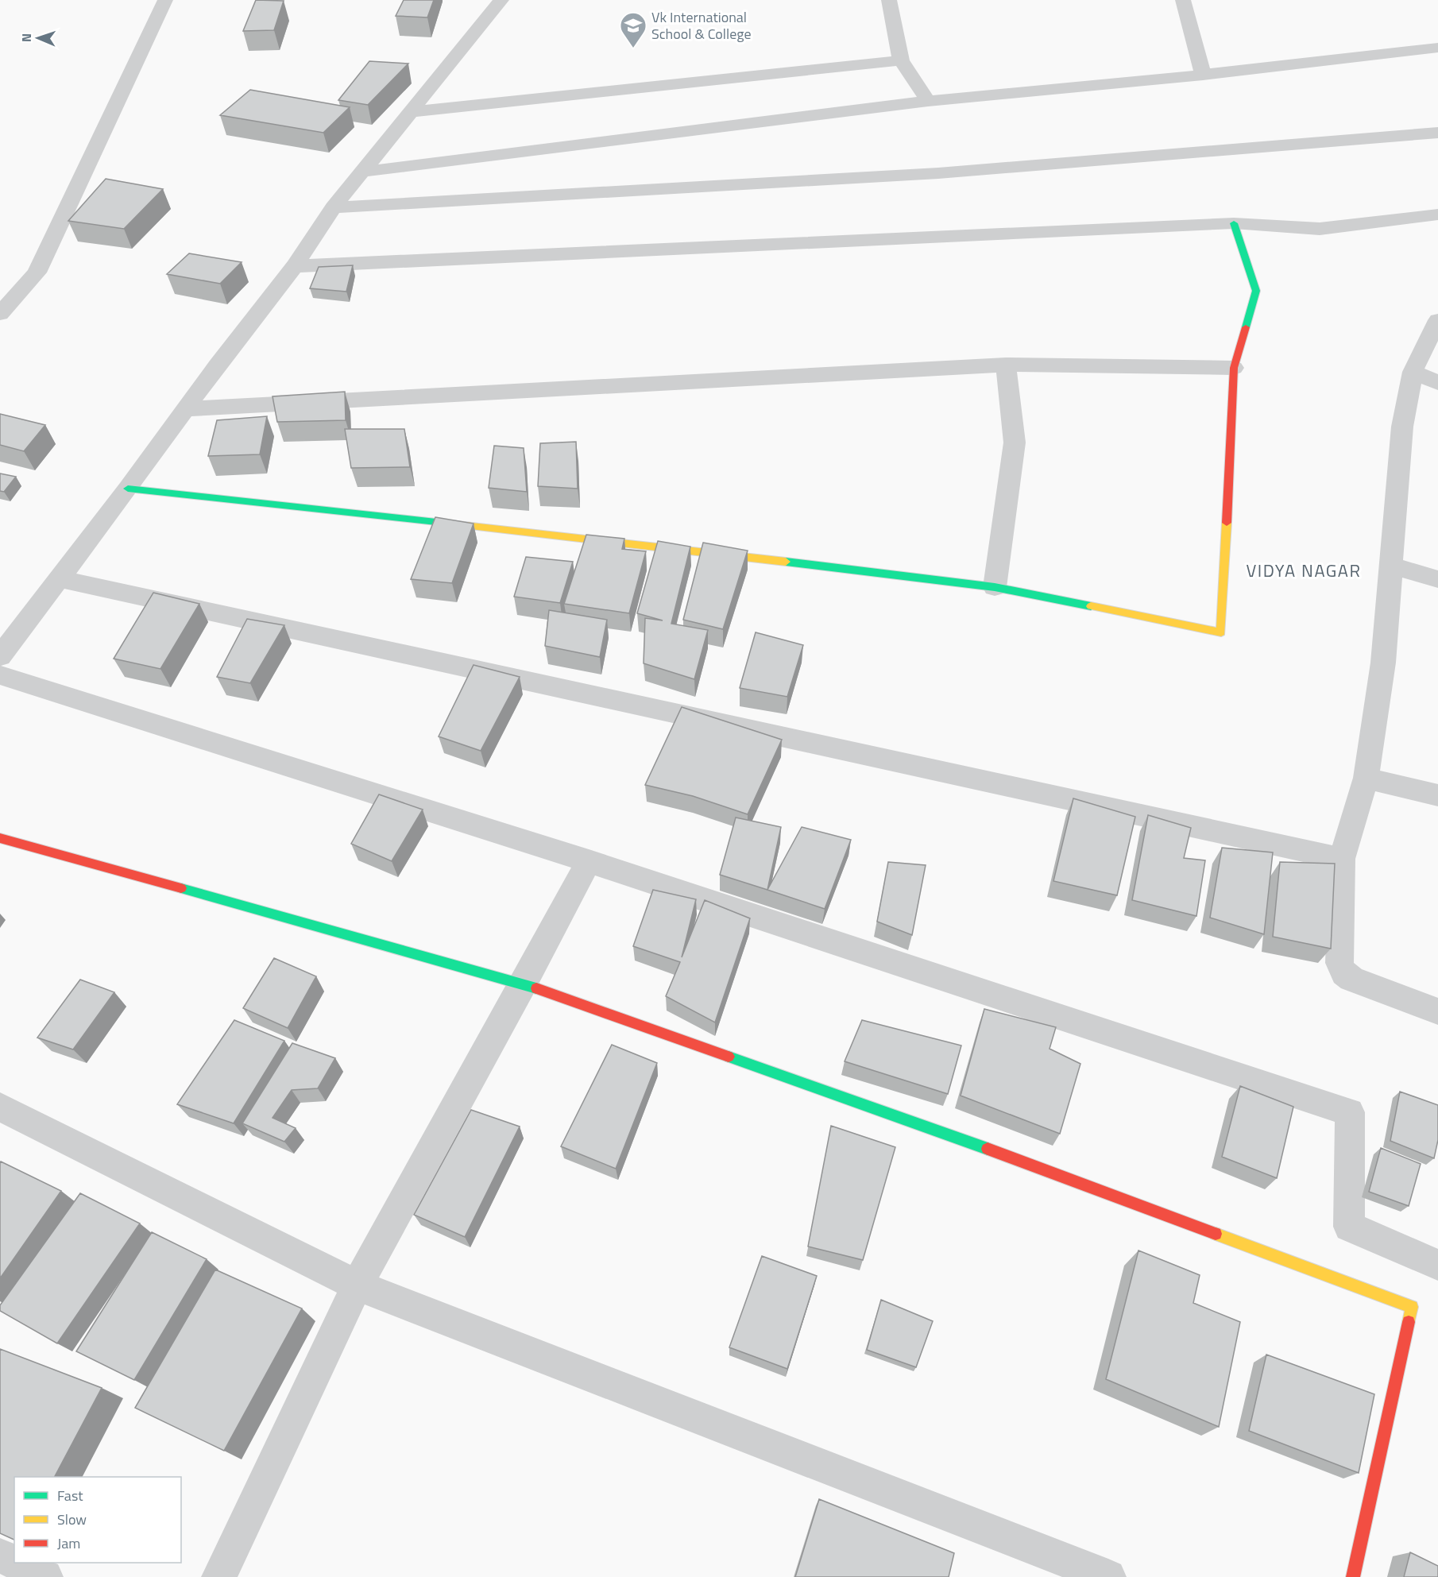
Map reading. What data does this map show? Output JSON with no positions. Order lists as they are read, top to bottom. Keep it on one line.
{"districts":["VIDYA NAGAR"],"places":{"school or university":["Vk International School & College"]},"legend":["Fast","Slow","Jam"],"north":"left"}
